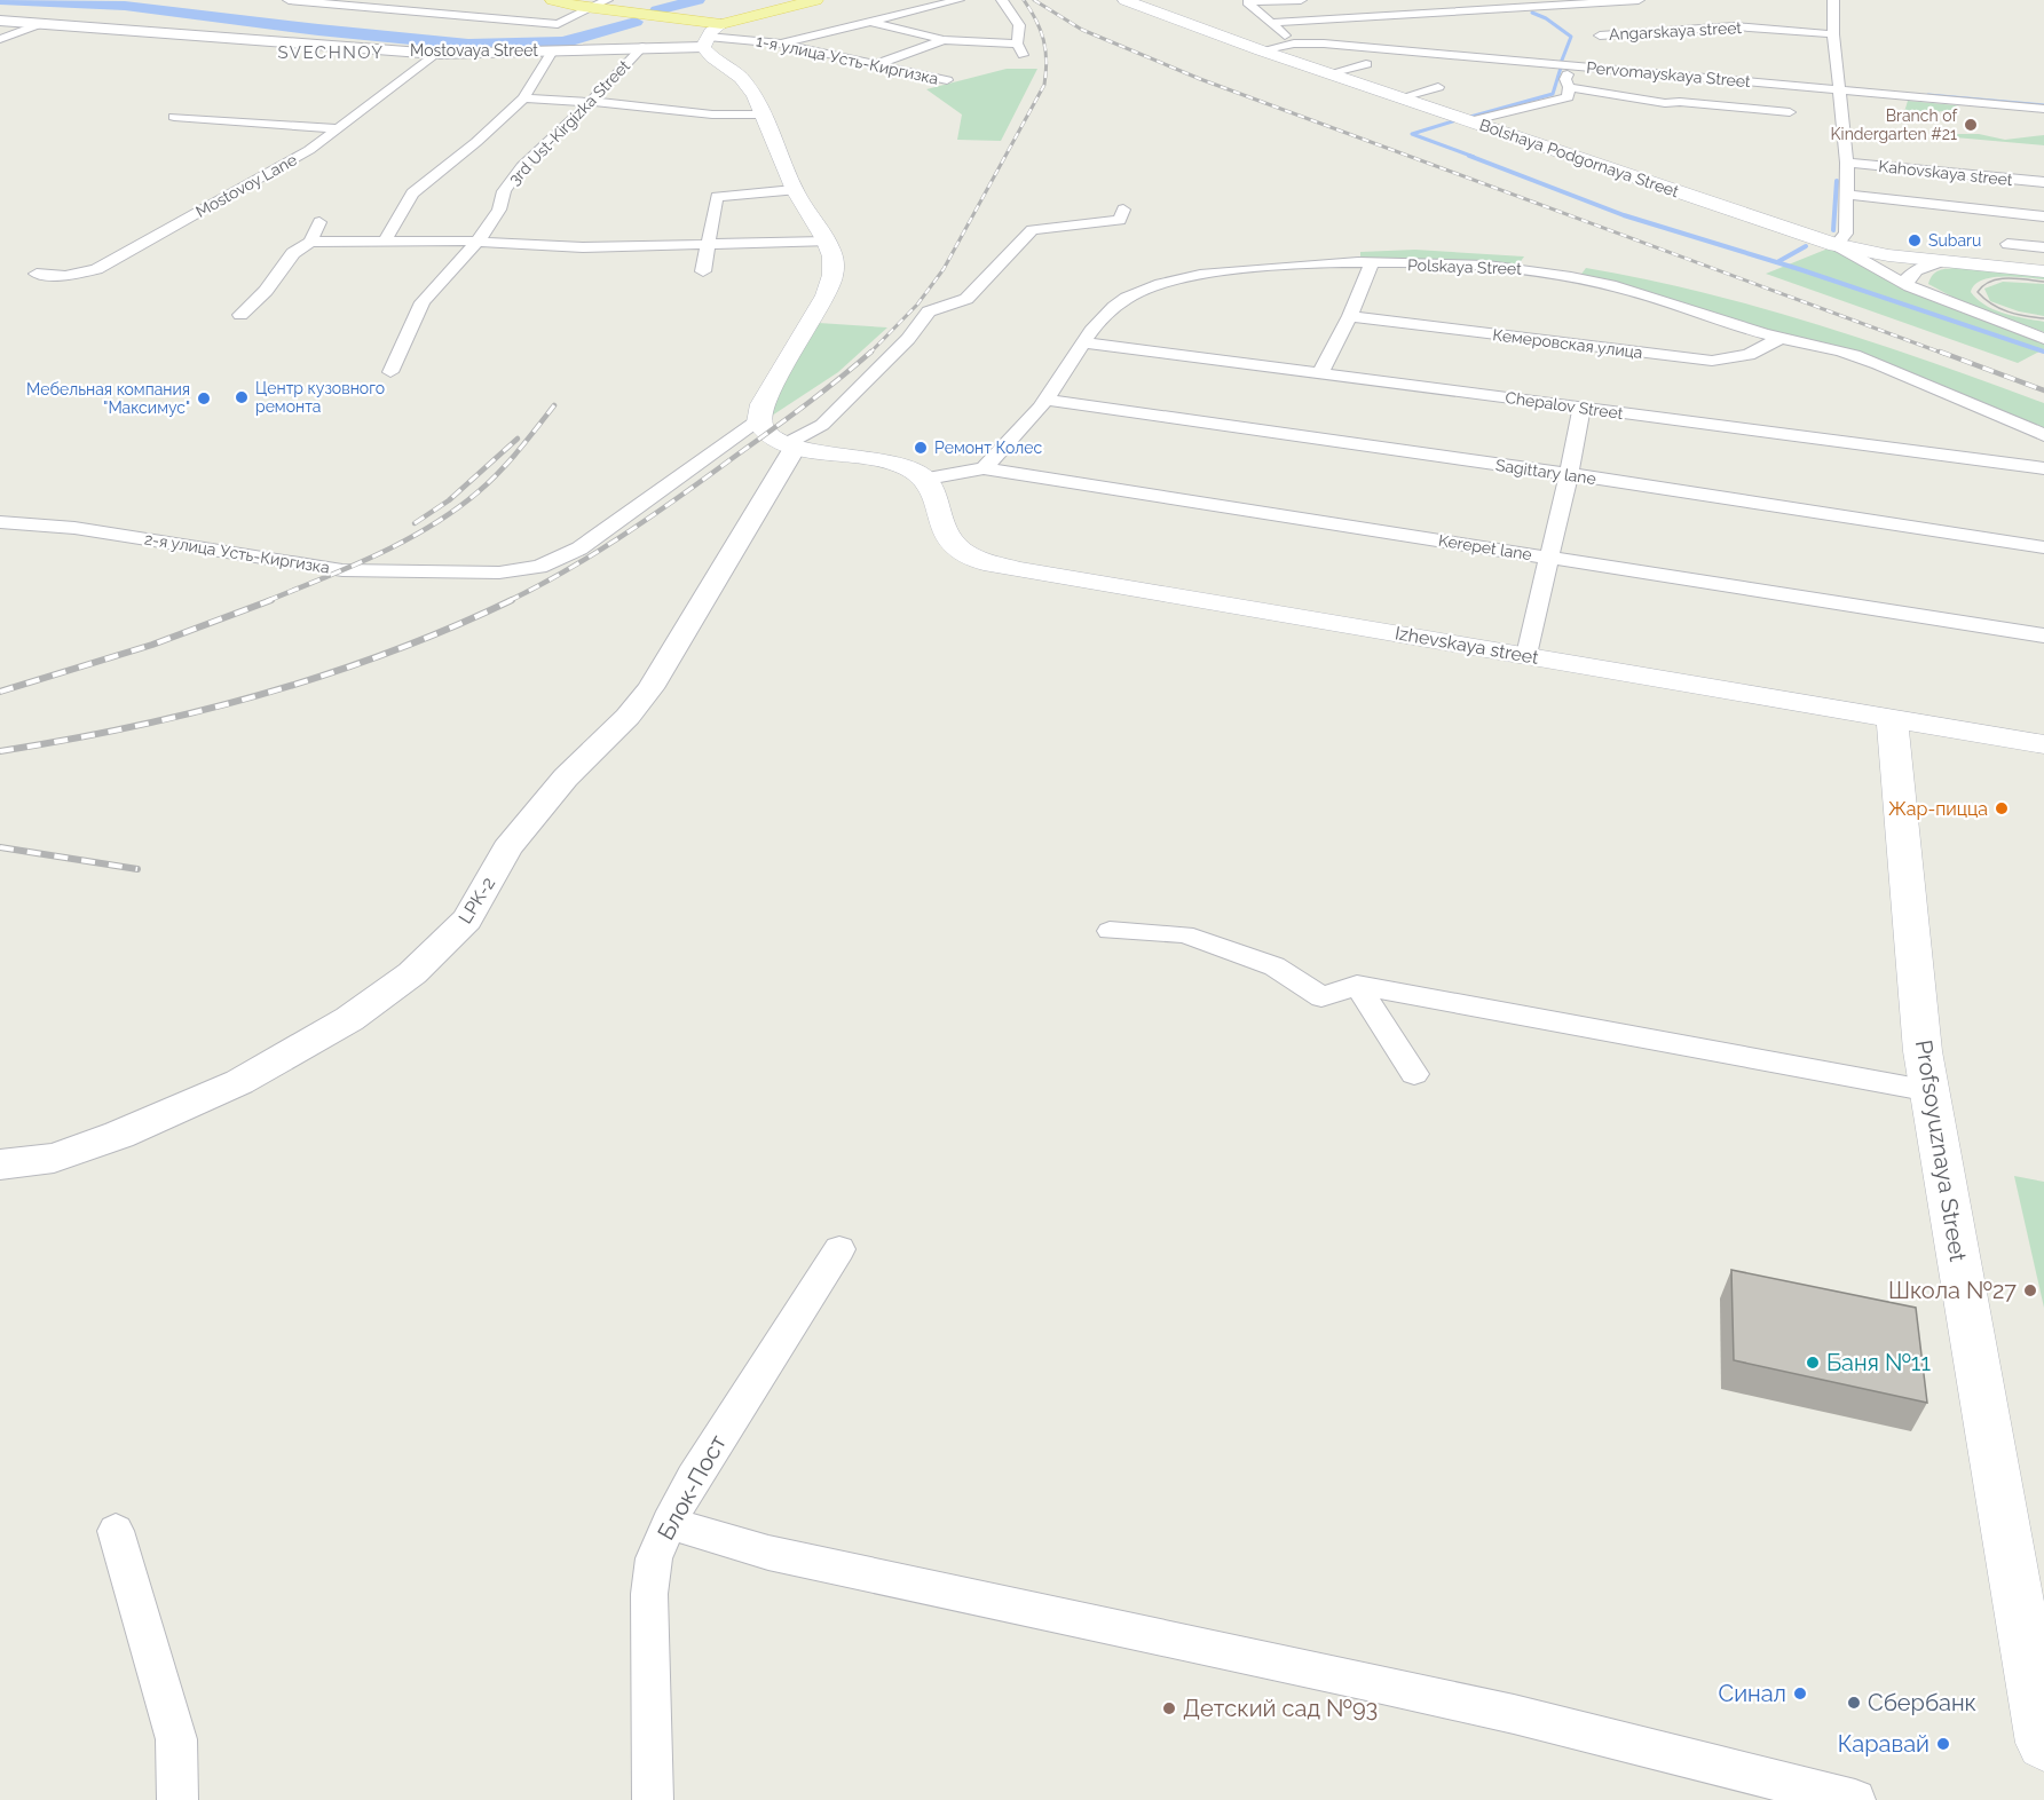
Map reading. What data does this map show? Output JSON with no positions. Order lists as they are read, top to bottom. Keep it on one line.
{"streets":{"main road":["Bolshaya Podgornaya Street","Izhevskaya street","Profsoyuznaya Street"],"street":["Angarskaya street","Mostovaya Street","1-я улица Усть-Киргизка","Pervomayskaya Street","3rd Ust-Kirgizka Street","Kahovskaya street","Mostovoy Lane","Polskaya Street","Кемеровская улица","Chepalov Street","Sagittary lane","Kerepet lane","2-я улица Усть-Киргизка","LPK-2","Блок-Пост"]},"crossings":[["Mostovaya Street","1-я улица Усть-Киргизка"],["Mostovaya Street","3rd Ust-Kirgizka Street"],["Mostovaya Street","Mostovoy Lane"],["Pervomayskaya Street","Bolshaya Podgornaya Street"],["Polskaya Street","Кемеровская улица"],["Polskaya Street","Chepalov Street"],["Polskaya Street","Sagittary lane"],["Polskaya Street","Kerepet lane"],["Kerepet lane","Izhevskaya street"],["Izhevskaya street","Profsoyuznaya Street"]],"districts":["SVECHNOY"],"places":["Branch of Kindergarten #21","Subaru","Центр кузовного ремонта","Мебельная компания \"Максимус\"","Ремонт Колес","Жар-пицца","Школа №27","Баня №11","Синал","Сбербанк","Детский сад №93","Каравай"]}
